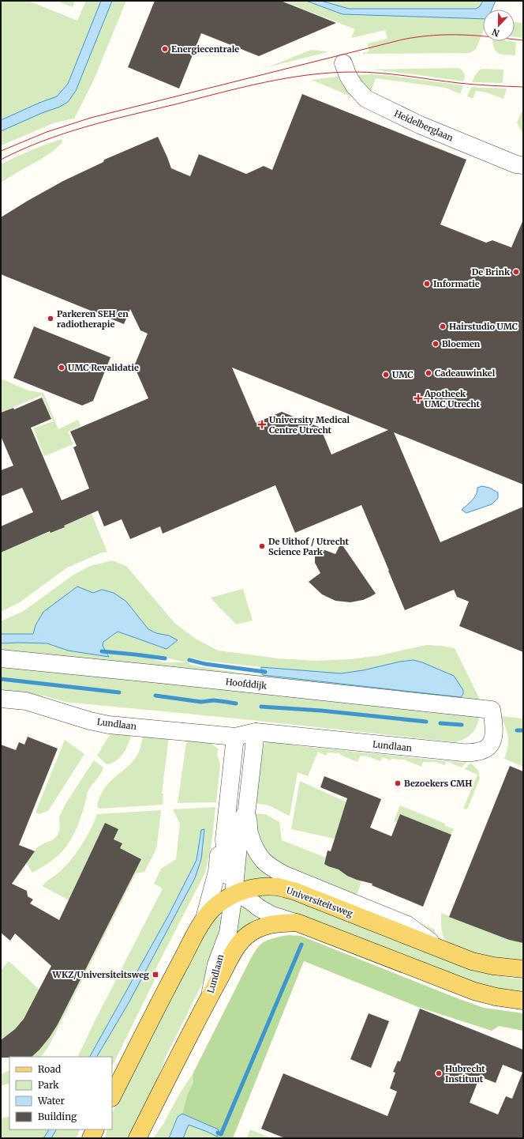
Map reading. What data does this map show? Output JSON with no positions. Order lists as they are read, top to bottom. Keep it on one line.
{"streets":{"main road":["Universiteitsweg"],"street":["Heidelberglaan","Hoofddijk","Lundlaan"]},"crossings":[["Hoofddijk","Lundlaan"],["Lundlaan","Universiteitsweg"]],"places":{"other":["Energiecentrale","De Brink","Informatie","Parkeren SEH en radiotherapie","Hairstudio UMC","Bloemen","UMC Revalidatie","Cadeauwinkel","UMC","De Uithof / Utrecht Science Park","Bezoekers CMH","Hubrecht Instituut"],"health":["Apotheek UMC Utrecht","University Medical Centre Utrecht"],"transit":["WKZ/Universiteitsweg"]},"legend":["Road","Park","Water","Building"],"north":"bottom"}
